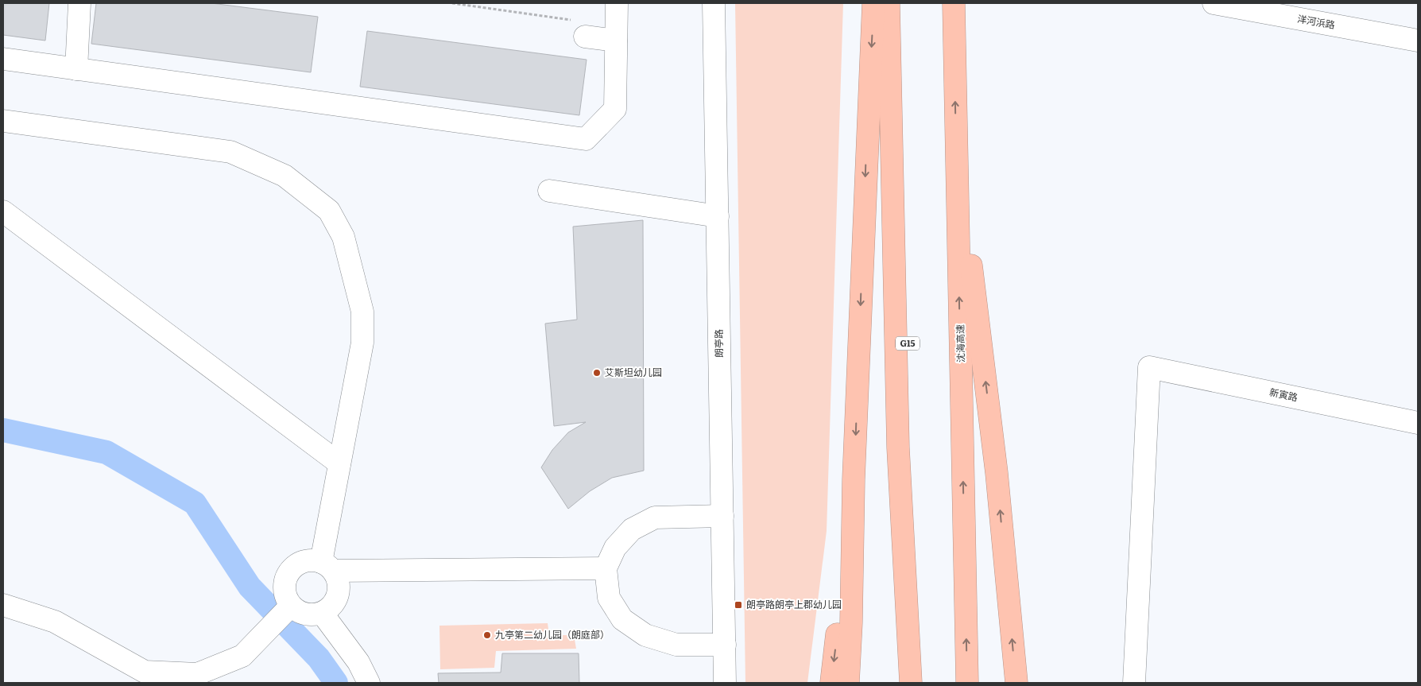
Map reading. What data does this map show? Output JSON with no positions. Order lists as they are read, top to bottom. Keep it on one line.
{"streets":{"highway":["G15","沈海高速"],"street":["洋河浜路","朗亭路","新寅路"]},"places":{"other":["艾斯坦幼儿园","九亭第二幼儿园（朗庭部）"],"transit":["朗亭路朗亭上郡幼儿园"]}}
